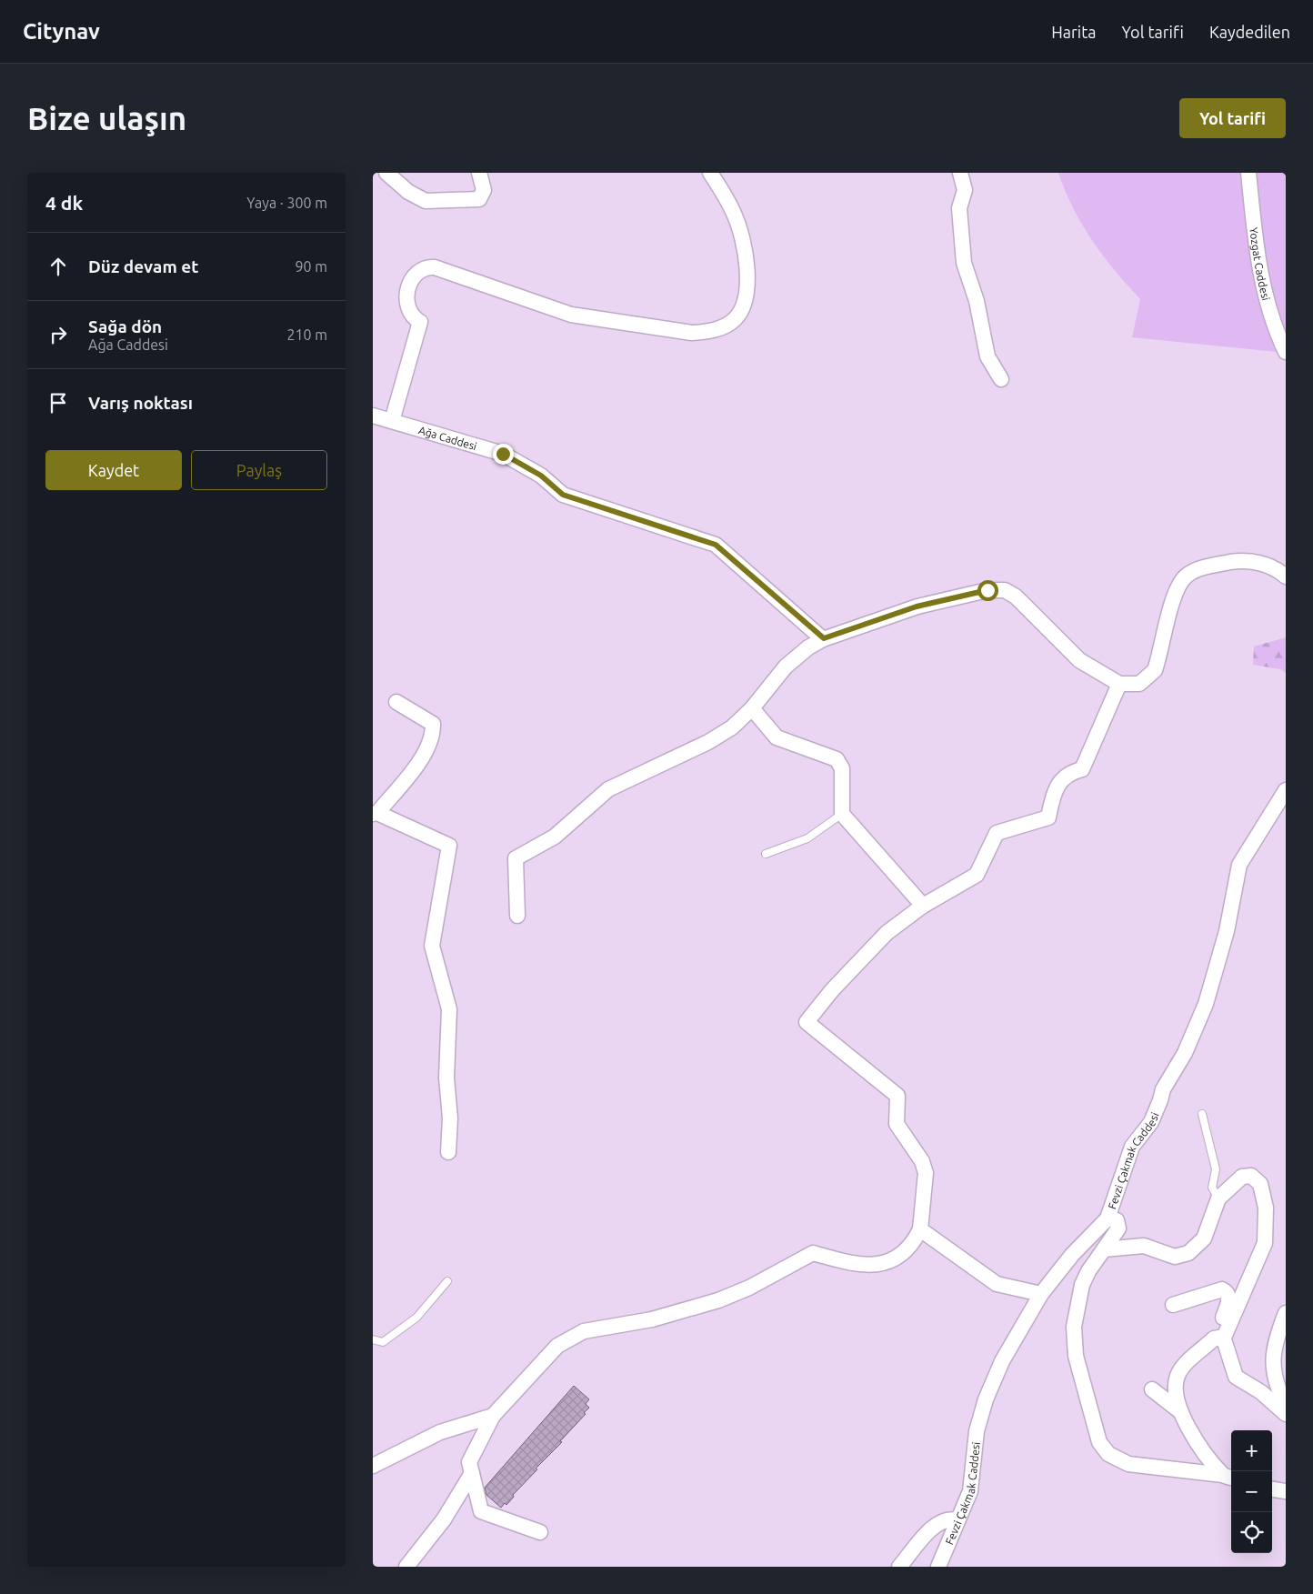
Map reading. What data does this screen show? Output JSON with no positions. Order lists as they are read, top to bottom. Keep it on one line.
{"streets":{"street":["Yozgat Caddesi","Ağa Caddesi","Fevzi Çakmak Caddesi"]},"page":{"header":"Citynav","nav":["Harita","Yol tarifi","Kaydedilen"],"buttons":["Yol tarifi",["Kaydet","Paylaş"]],"title":"Bize ulaşın","heading":["4 dk","Yaya · 300 m"],"list":[["Düz devam et","90 m"],["Sağa dön","Ağa Caddesi","210 m"],"Varış noktası"],"map_buttons":["+","−"]}}
